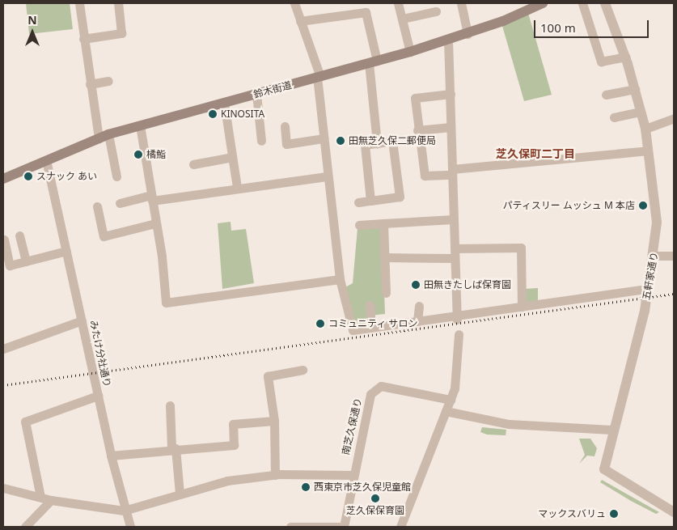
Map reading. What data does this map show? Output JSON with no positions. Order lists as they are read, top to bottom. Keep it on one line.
{"streets":{"main road":["鈴木街道"],"street":["五軒家通り","みたけ分社通り","南芝久保通り"]},"crossings":[["鈴木街道","みたけ分社通り"]],"districts":["芝久保町二丁目"],"places":["KINOSITA","田無芝久保二郵便局","橘鮨","スナック あい","パティスリー ムッシュ M 本店","田無きたしば保育園","コミュニティ サロン","西東京市芝久保児童館","芝久保保育園","マックスバリュ"],"scale_bar":"100 m","north":"top"}
